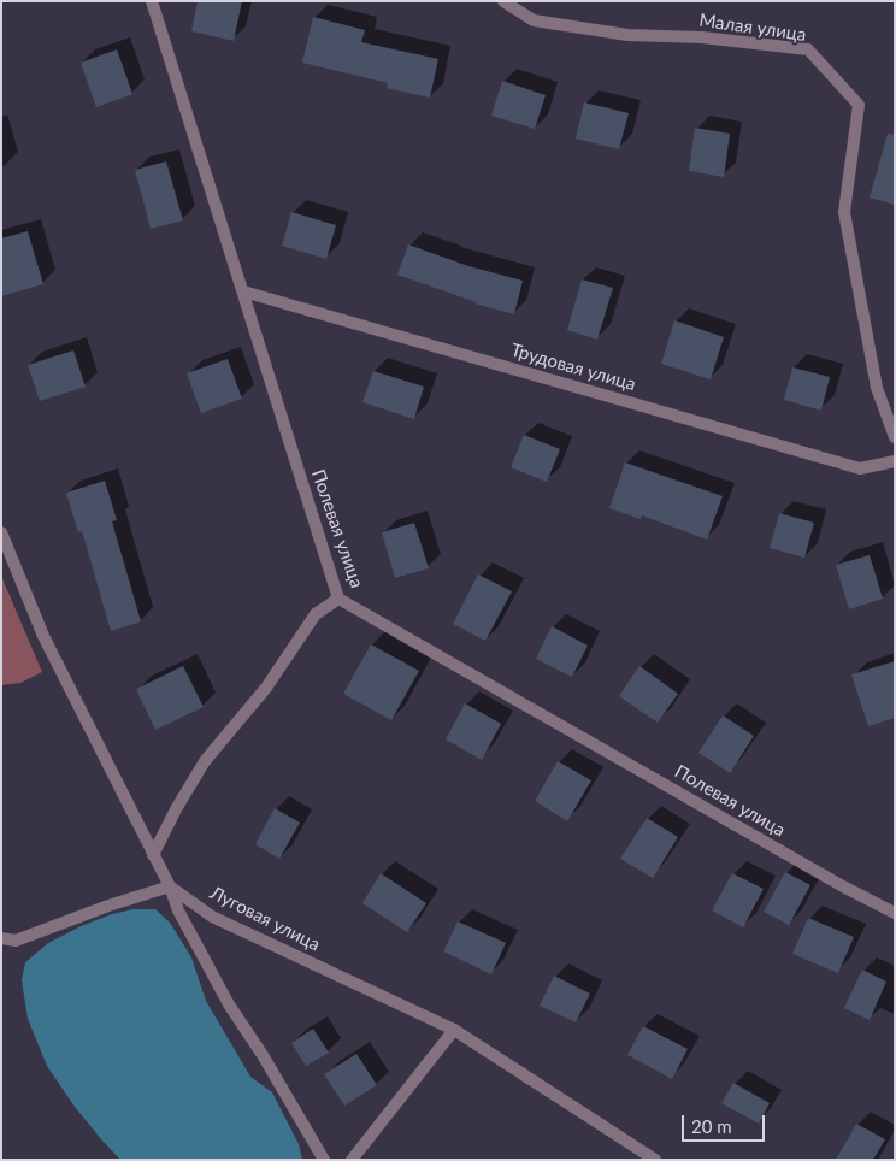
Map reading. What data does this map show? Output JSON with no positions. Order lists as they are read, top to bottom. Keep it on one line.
{"streets":{"street":["Малая улица","Трудовая улица","Полевая улица","Луговая улица"]},"crossings":[["Трудовая улица","Полевая улица"]],"scale_bar":"20 m"}
